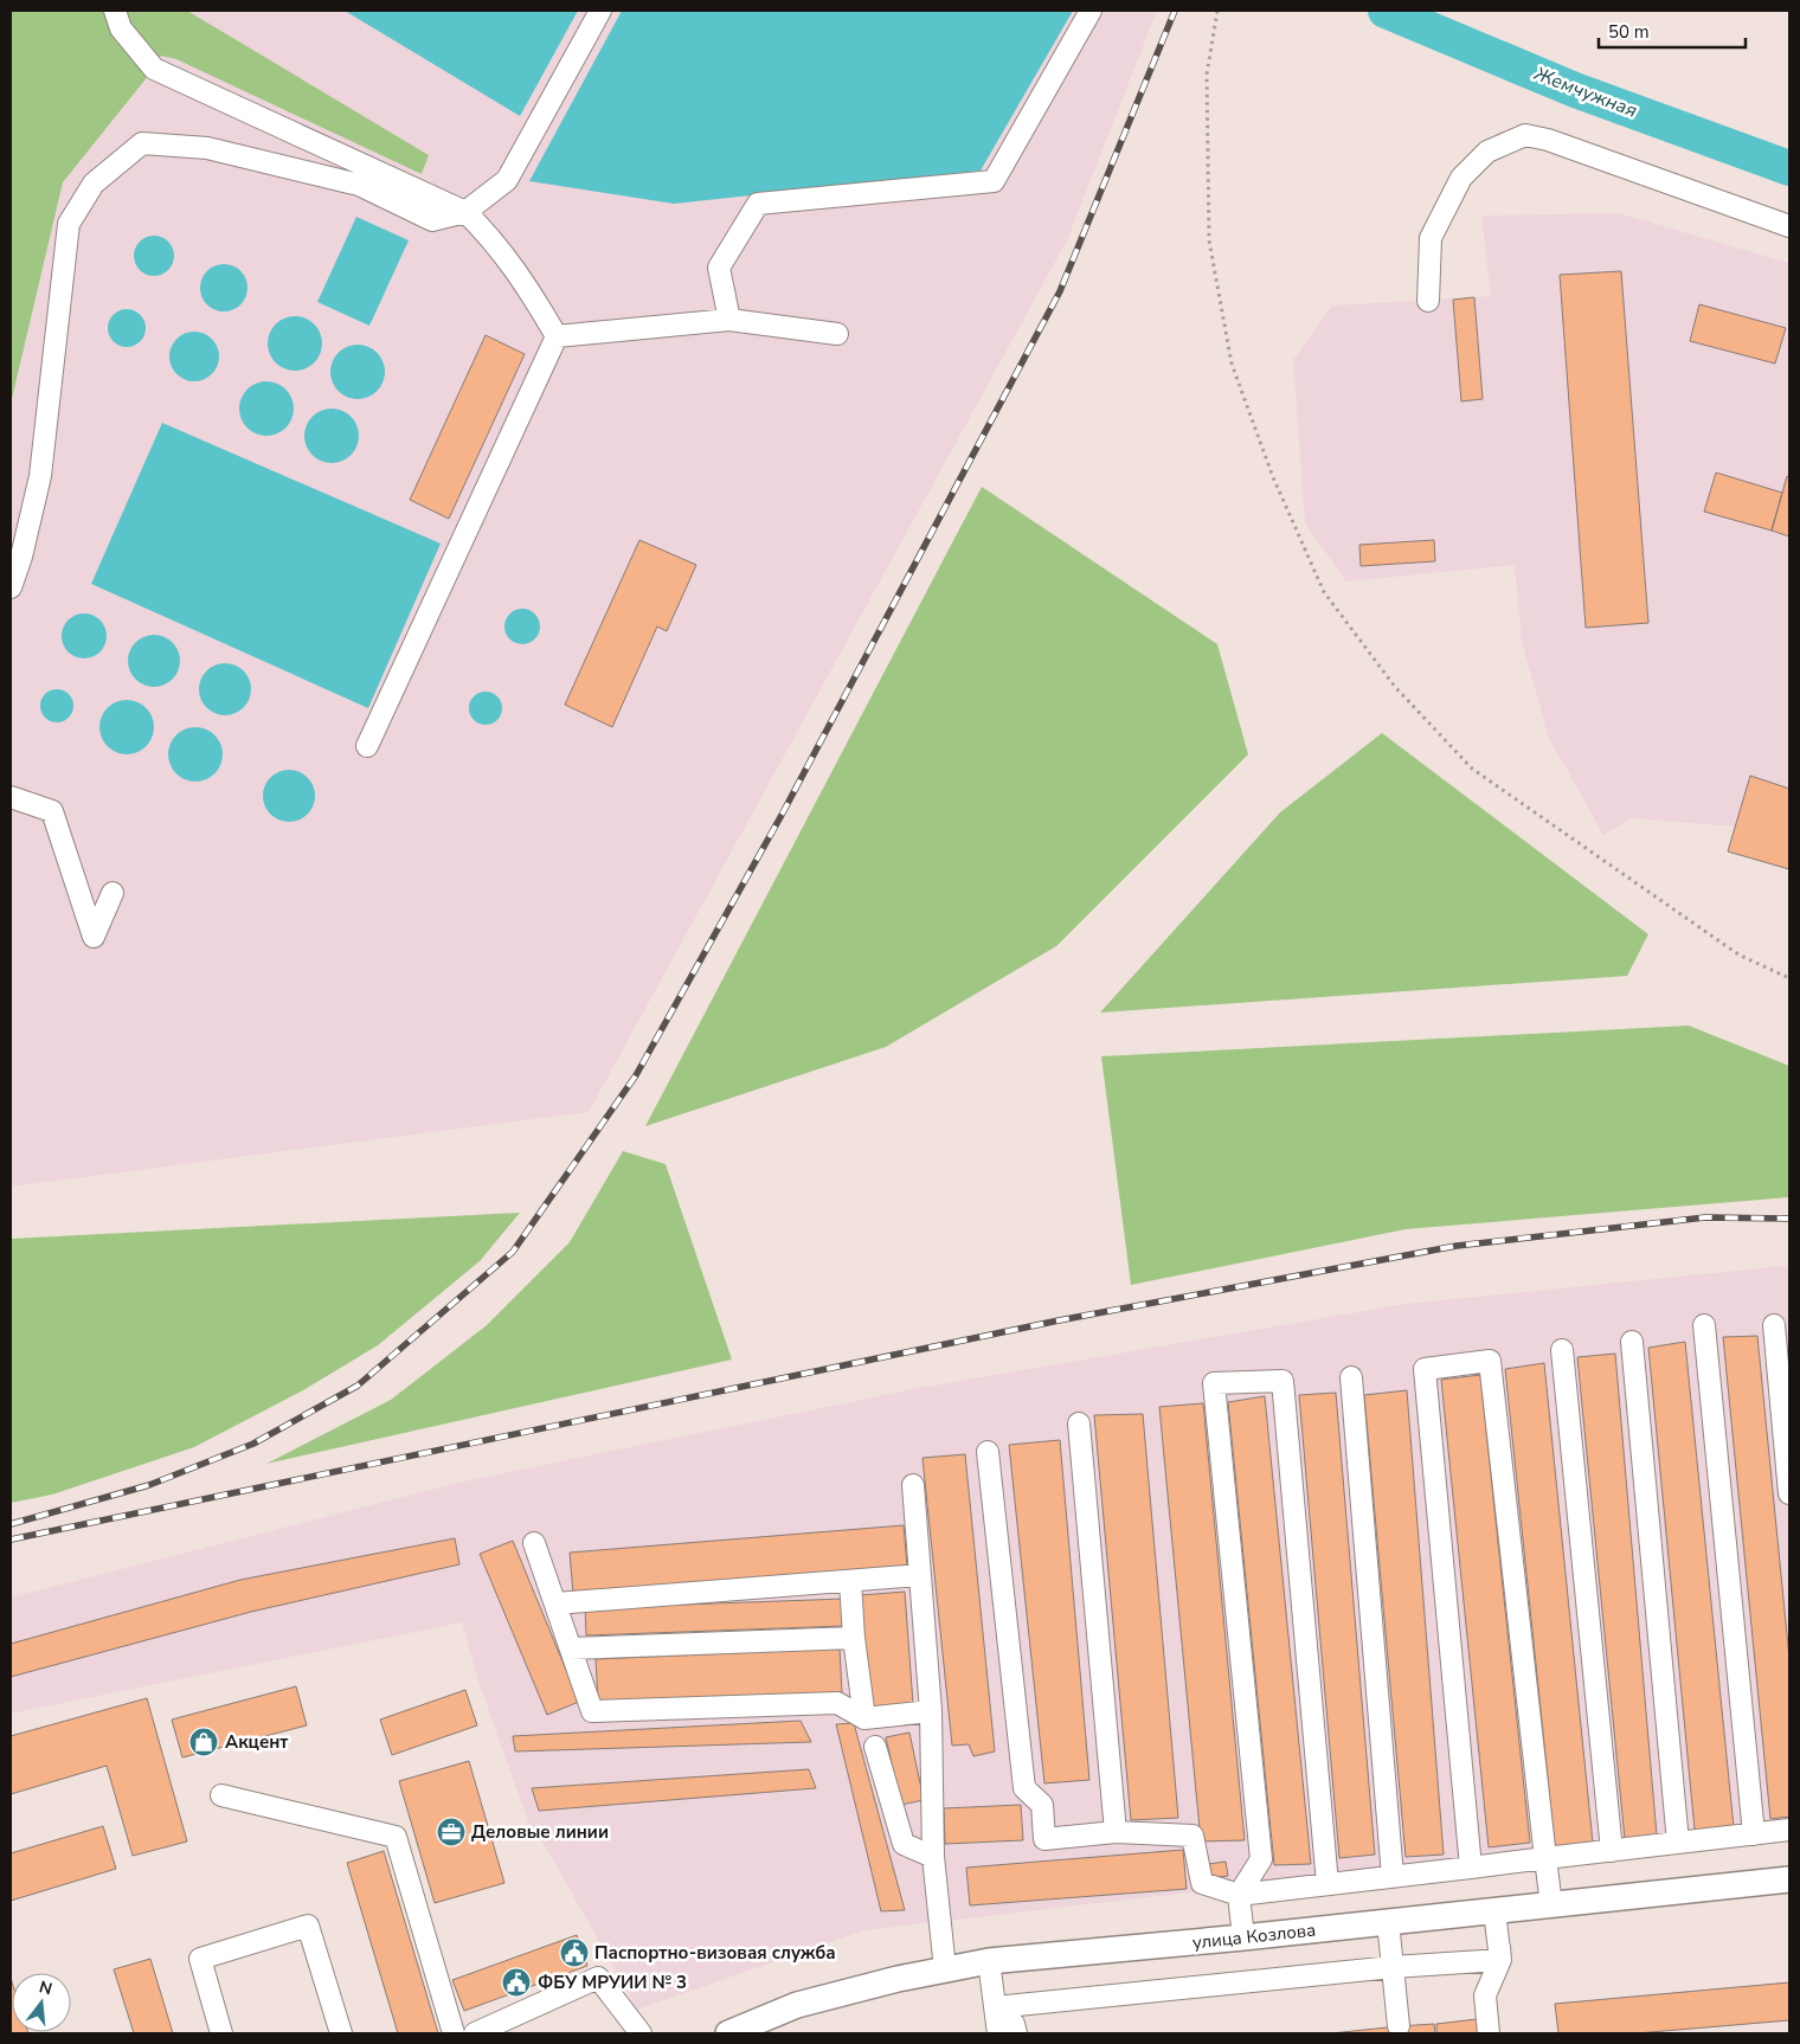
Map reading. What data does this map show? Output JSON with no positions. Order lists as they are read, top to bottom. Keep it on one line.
{"streets":{"main road":["улица Козлова"]},"water":["Жемчужная"],"places":{"shop":["Акцент"],"office":["Деловые линии"],"public building":["Паспортно-визовая служба","ФБУ МРУИИ № 3"]},"scale_bar":"50 m","north":"top"}
